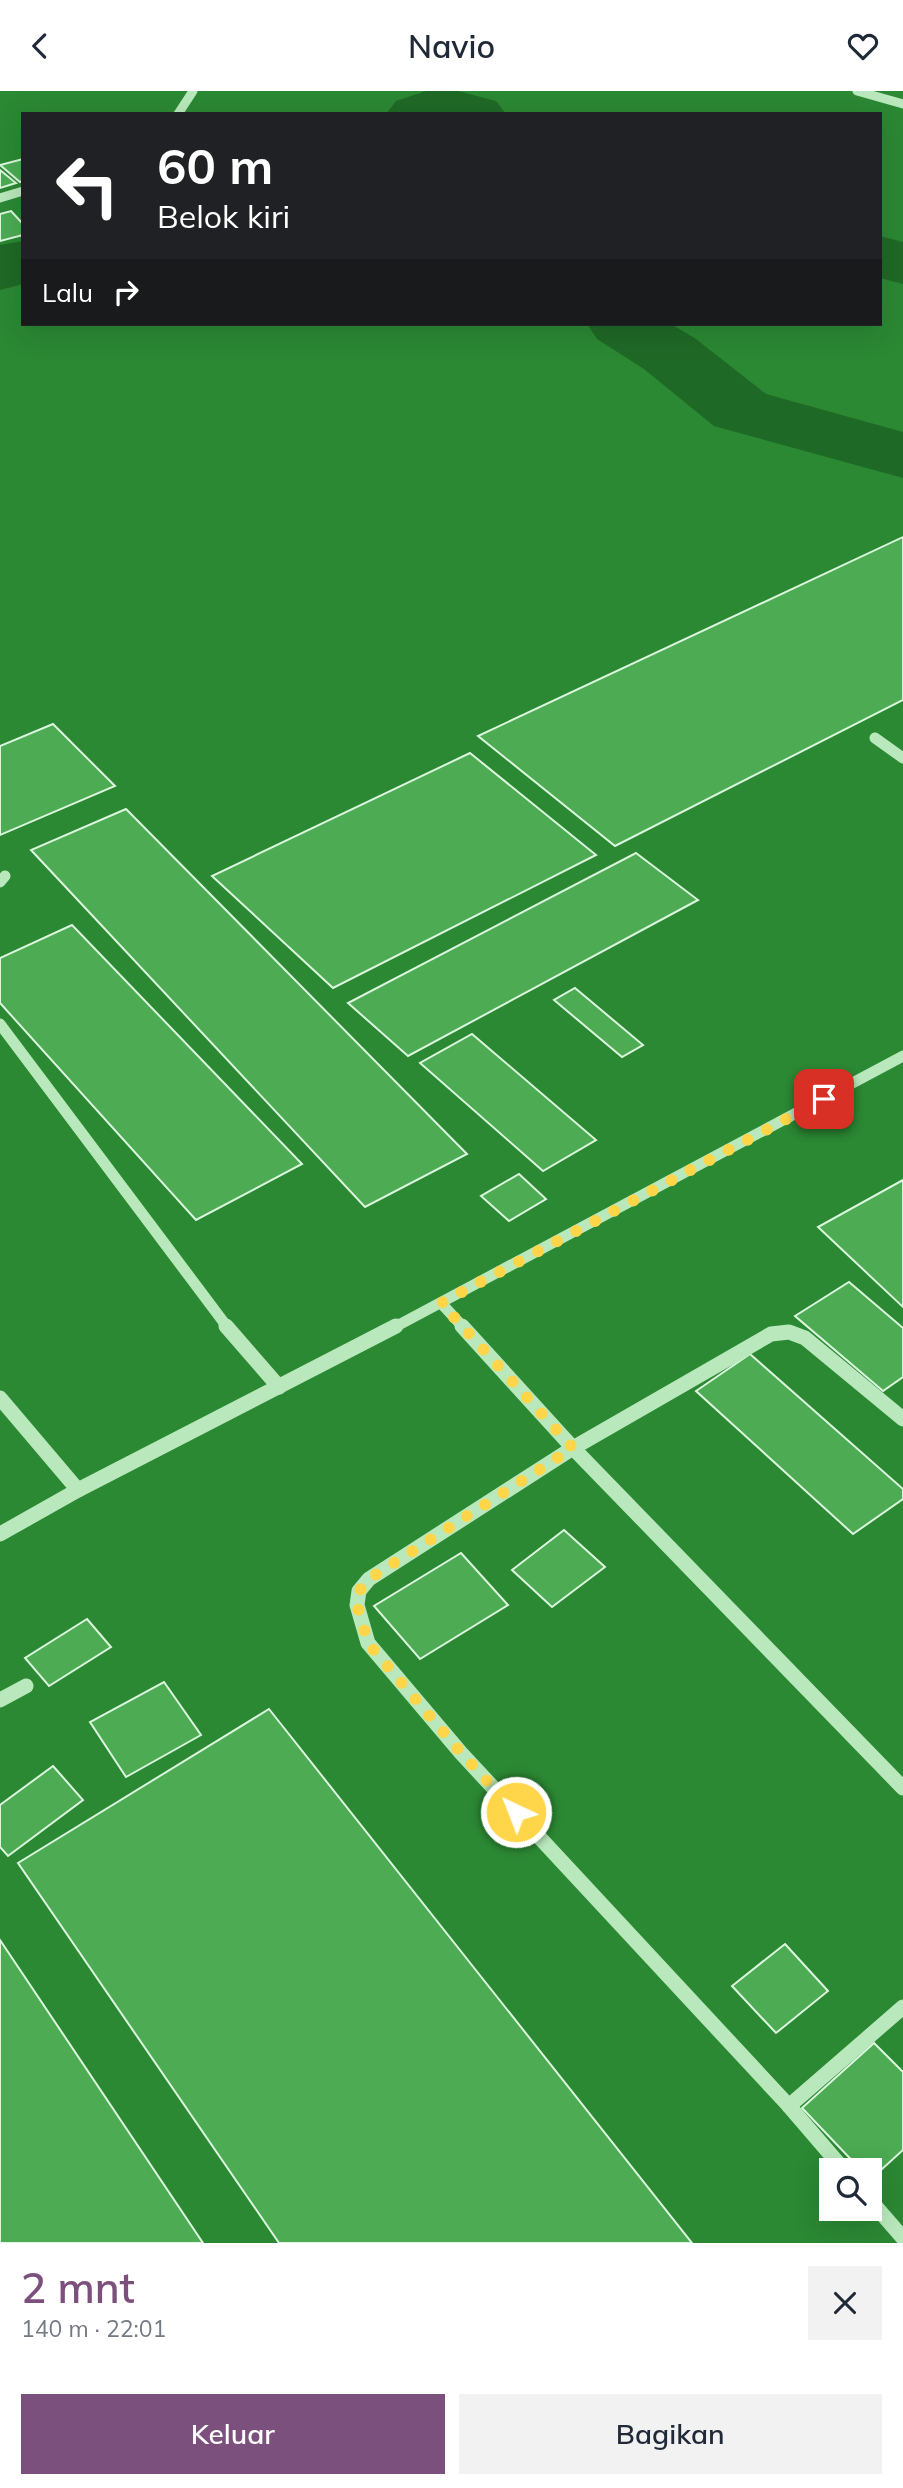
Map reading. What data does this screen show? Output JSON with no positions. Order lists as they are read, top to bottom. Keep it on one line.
{"page":{"header":"Navio","turn":["60 m","Belok kiri"],"then":"Lalu","heading":["2 mnt","140 m · 22:01"],"buttons":["Keluar","Bagikan"]}}
